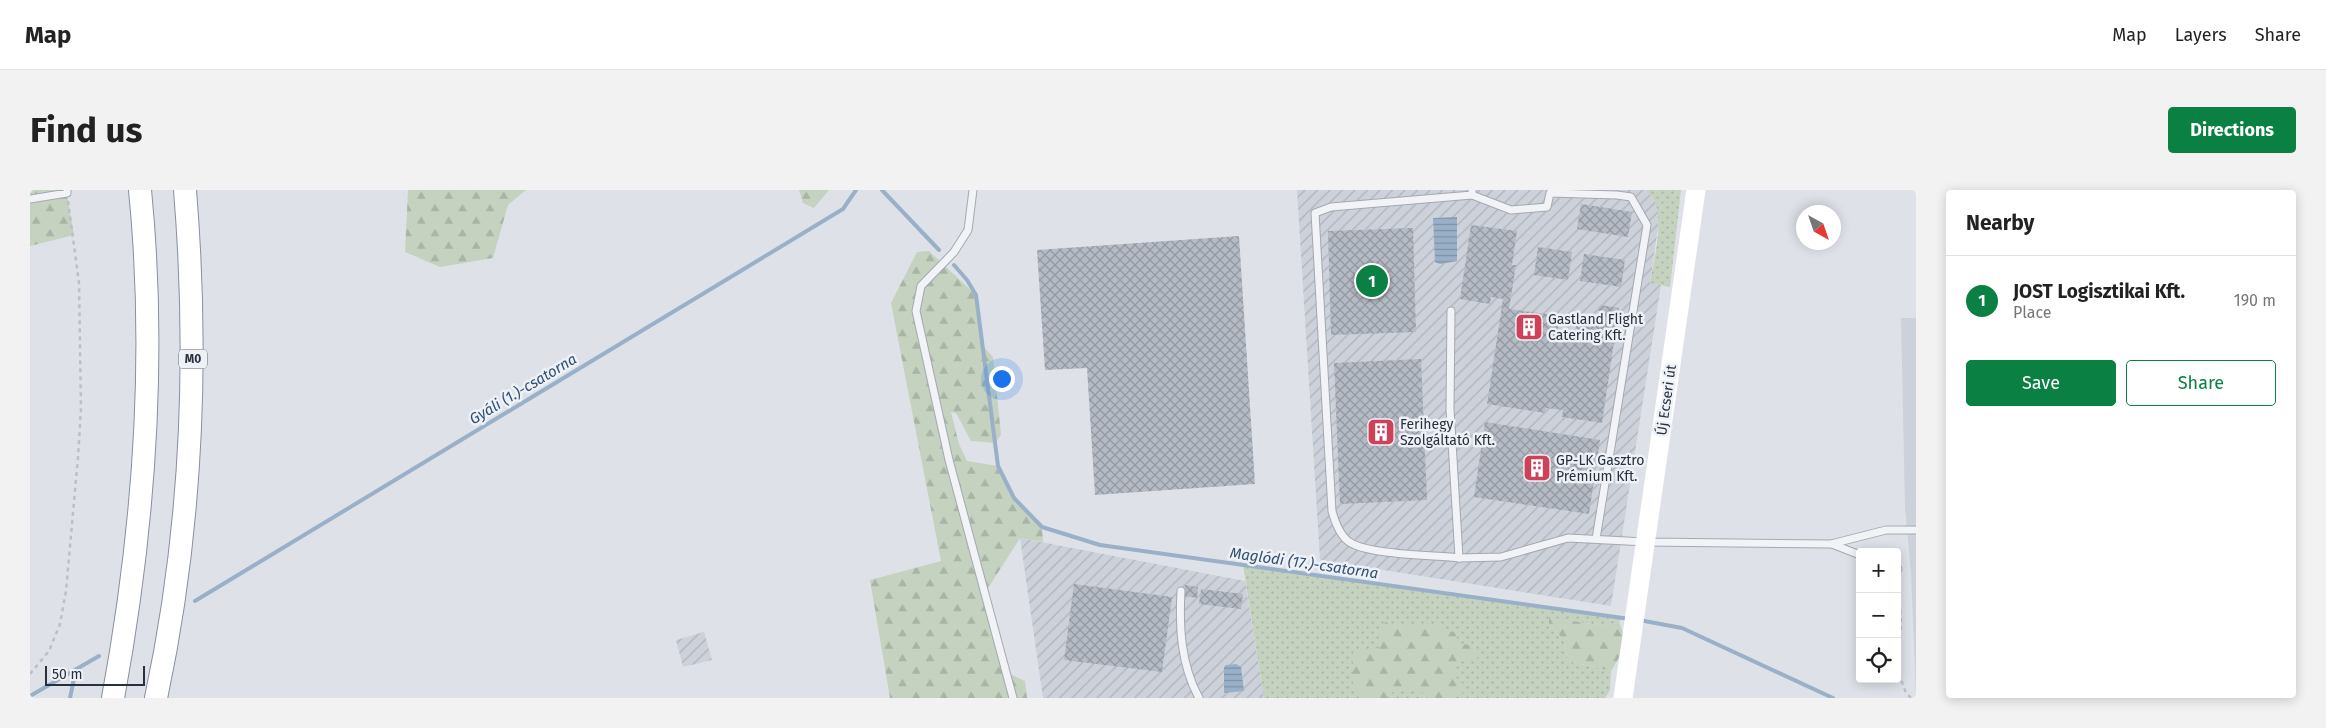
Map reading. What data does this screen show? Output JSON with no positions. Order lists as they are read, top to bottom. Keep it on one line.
{"streets":{"highway":["M0"],"main road":["Új Ecseri út"]},"water":["Gyáli (1.)-csatorna","Maglódi (17.)-csatorna"],"places":{"building":["Gastland Flight Catering Kft.","Ferihegy Szolgáltató Kft.","GP-LK Gasztro Prémium Kft."]},"scale_bar":"50 m","north":"bottom right","page":{"header":"Map","nav":["Map","Layers","Share"],"buttons":["Directions",["Save","Share"]],"title":"Find us","heading":"Nearby","list":[{"mark":"1","name":"JOST Logisztikai Kft.","note":"Place","value":"190 m"}],"pins":"1","map_buttons":["+","−"],"scale":"50 m"}}
